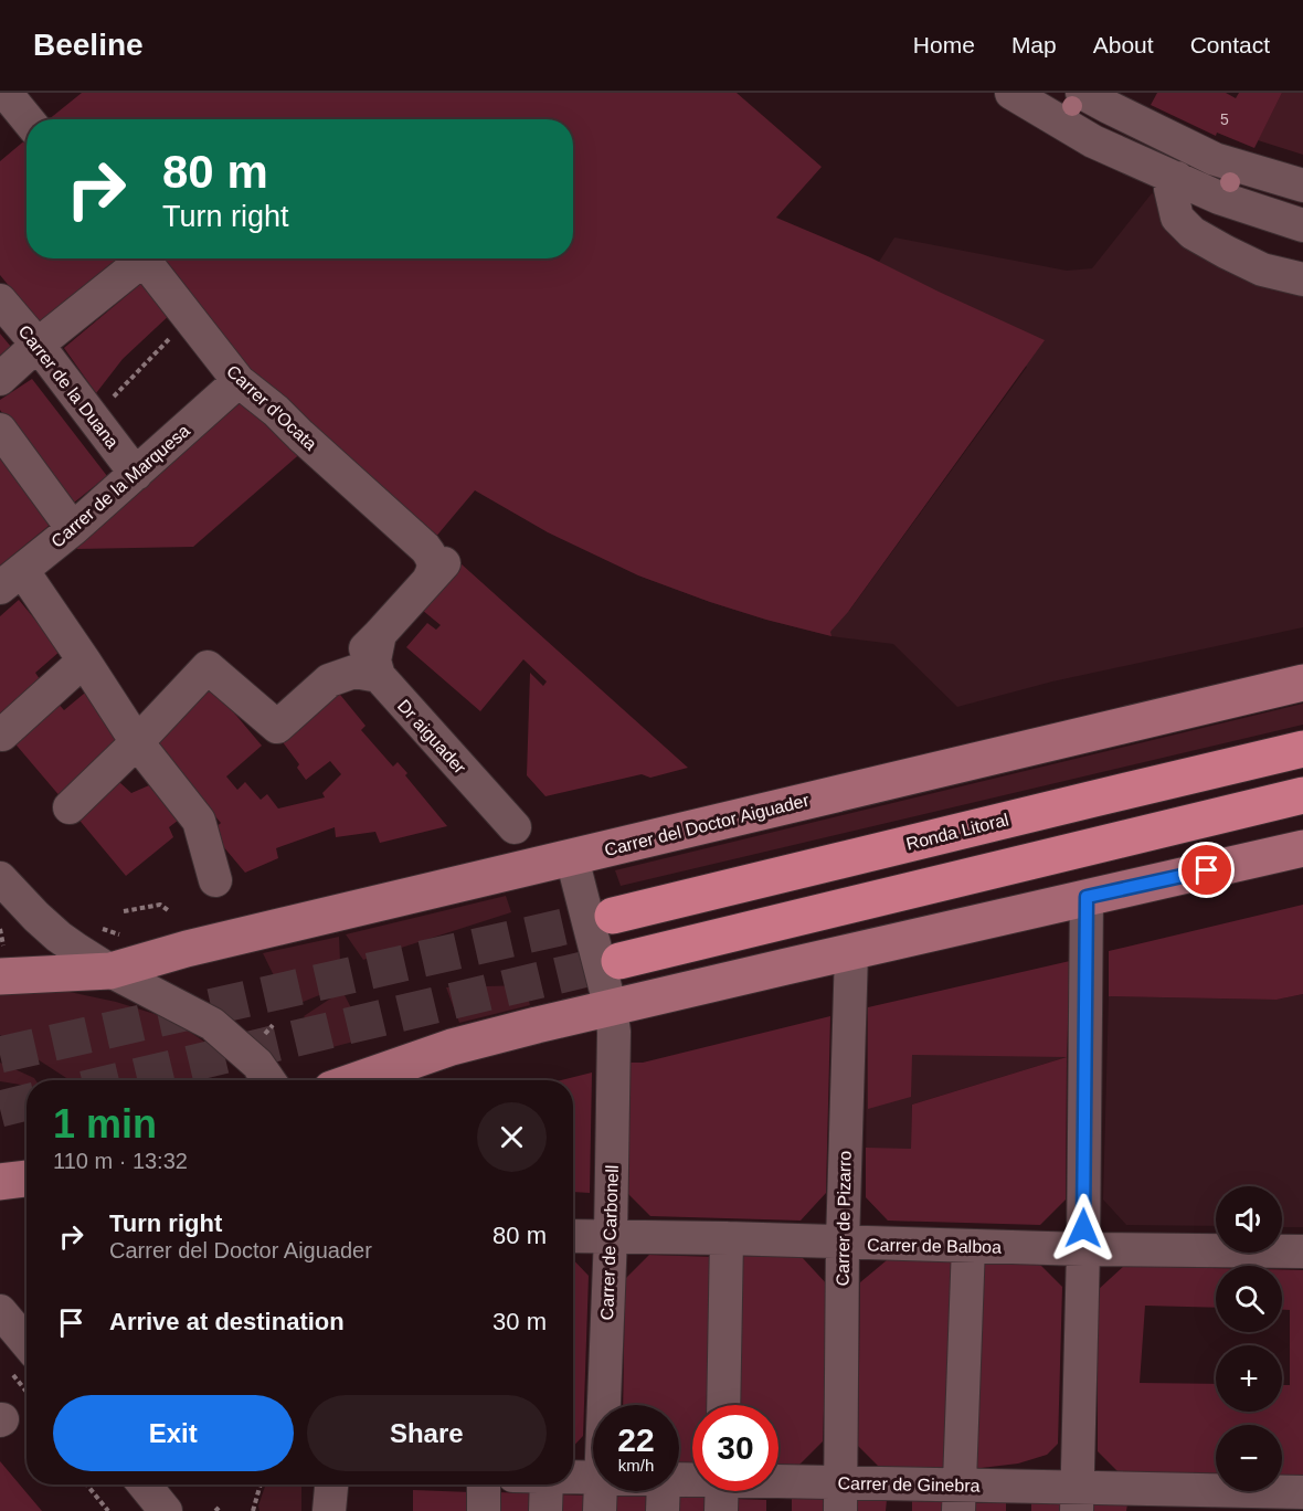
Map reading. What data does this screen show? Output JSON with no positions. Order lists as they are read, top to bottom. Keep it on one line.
{"streets":{"highway":["Ronda Litoral"],"main road":["Carrer del Doctor Aiguader"],"street":["Carrer de la Duana","Carrer d'Ocata","Carrer de la Marquesa","Dr aiguader","Carrer de Pizarro","Carrer de Carbonell","Carrer de Balboa","Carrer de Ginebra"]},"crossings":[["Carrer de la Duana","Carrer de la Marquesa"],["Carrer d'Ocata","Carrer de la Marquesa"],["Carrer del Doctor Aiguader","Carrer de Carbonell"],["Carrer de Pizarro","Carrer de Balboa"],["Carrer de Pizarro","Carrer de Ginebra"],["Carrer de Carbonell","Carrer de Balboa"]],"house_numbers":["5"],"page":{"header":"Beeline","nav":["Home","Map","About","Contact"],"turn":["80 m","Turn right"],"heading":["1 min","110 m · 13:32"],"map_buttons":["+","−"],"list":[{"name":"Turn right","note":"Carrer del Doctor Aiguader","value":"80 m"},{"name":"Arrive at destination","value":"30 m"}],"buttons":["Exit","Share"],"speed":"22 km/h","limit":"30"}}
